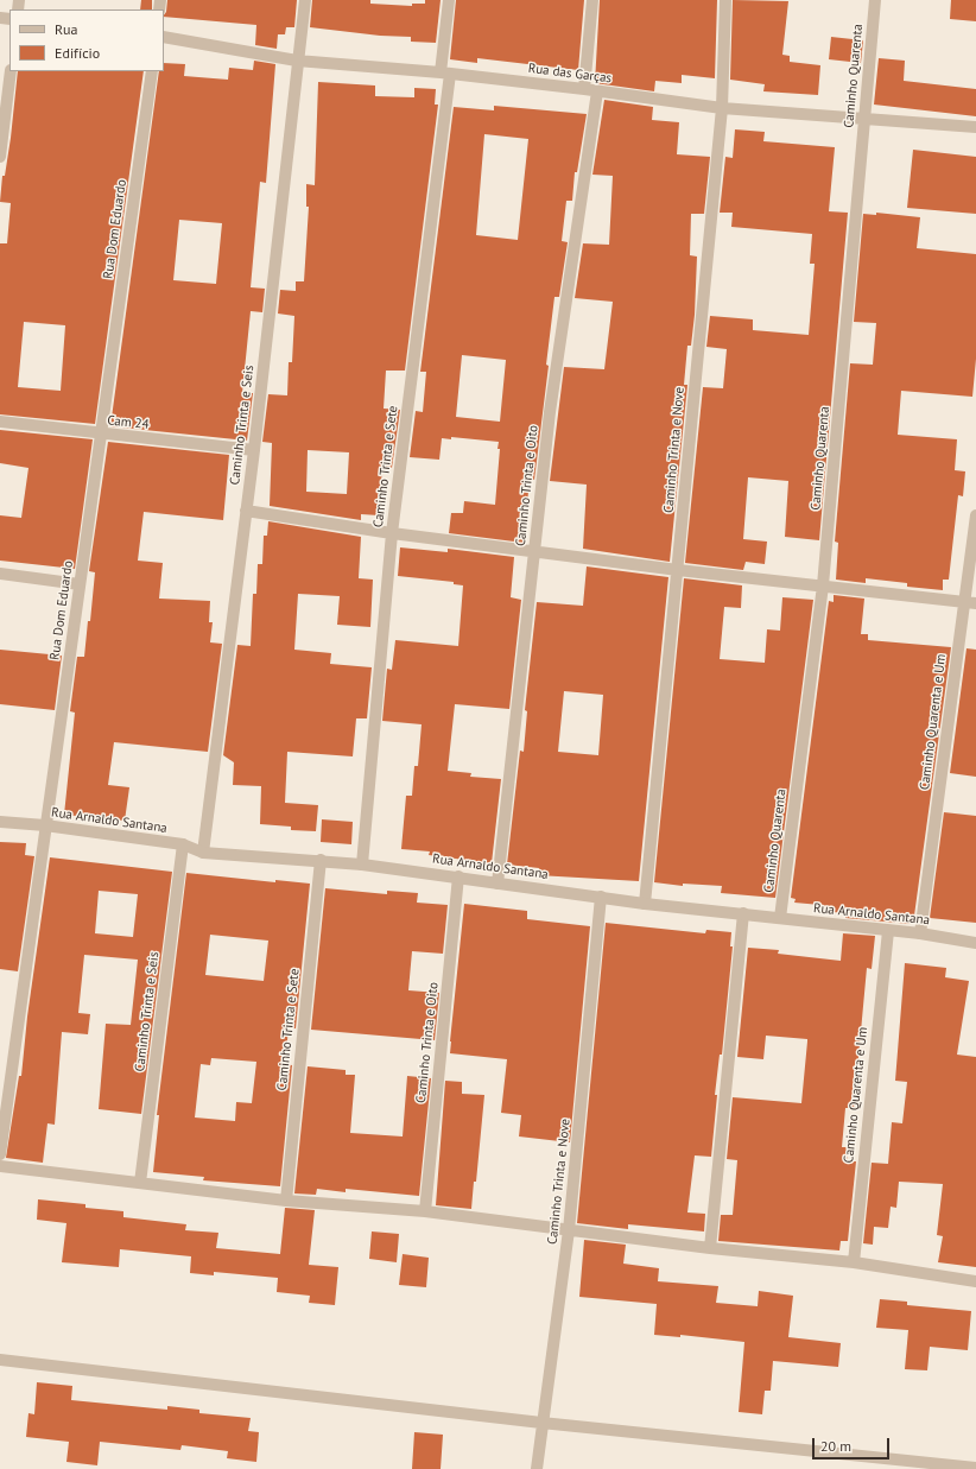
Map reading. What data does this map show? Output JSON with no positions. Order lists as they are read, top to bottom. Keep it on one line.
{"streets":{"street":["Rua das Garças","Caminho Quarenta","Rua Dom Eduardo","Cam 24","Caminho Trinta e Seis","Caminho Trinta e Nove","Caminho Trinta e Sete","Caminho Trinta e Oito","Caminho Quarenta e Um","Rua Arnaldo Santana"]},"crossings":[["Rua das Garças","Caminho Quarenta"],["Rua das Garças","Caminho Trinta e Seis"],["Rua das Garças","Caminho Trinta e Nove"],["Rua das Garças","Caminho Trinta e Sete"],["Rua das Garças","Caminho Trinta e Oito"],["Caminho Quarenta","Rua Arnaldo Santana"],["Rua Dom Eduardo","Cam 24"],["Rua Dom Eduardo","Rua Arnaldo Santana"],["Cam 24","Caminho Trinta e Seis"],["Caminho Trinta e Seis","Rua Arnaldo Santana"],["Caminho Trinta e Nove","Rua Arnaldo Santana"],["Caminho Trinta e Sete","Rua Arnaldo Santana"],["Caminho Trinta e Oito","Rua Arnaldo Santana"],["Caminho Quarenta e Um","Rua Arnaldo Santana"]],"legend":["Rua","Edifício"],"scale_bar":"20 m"}
